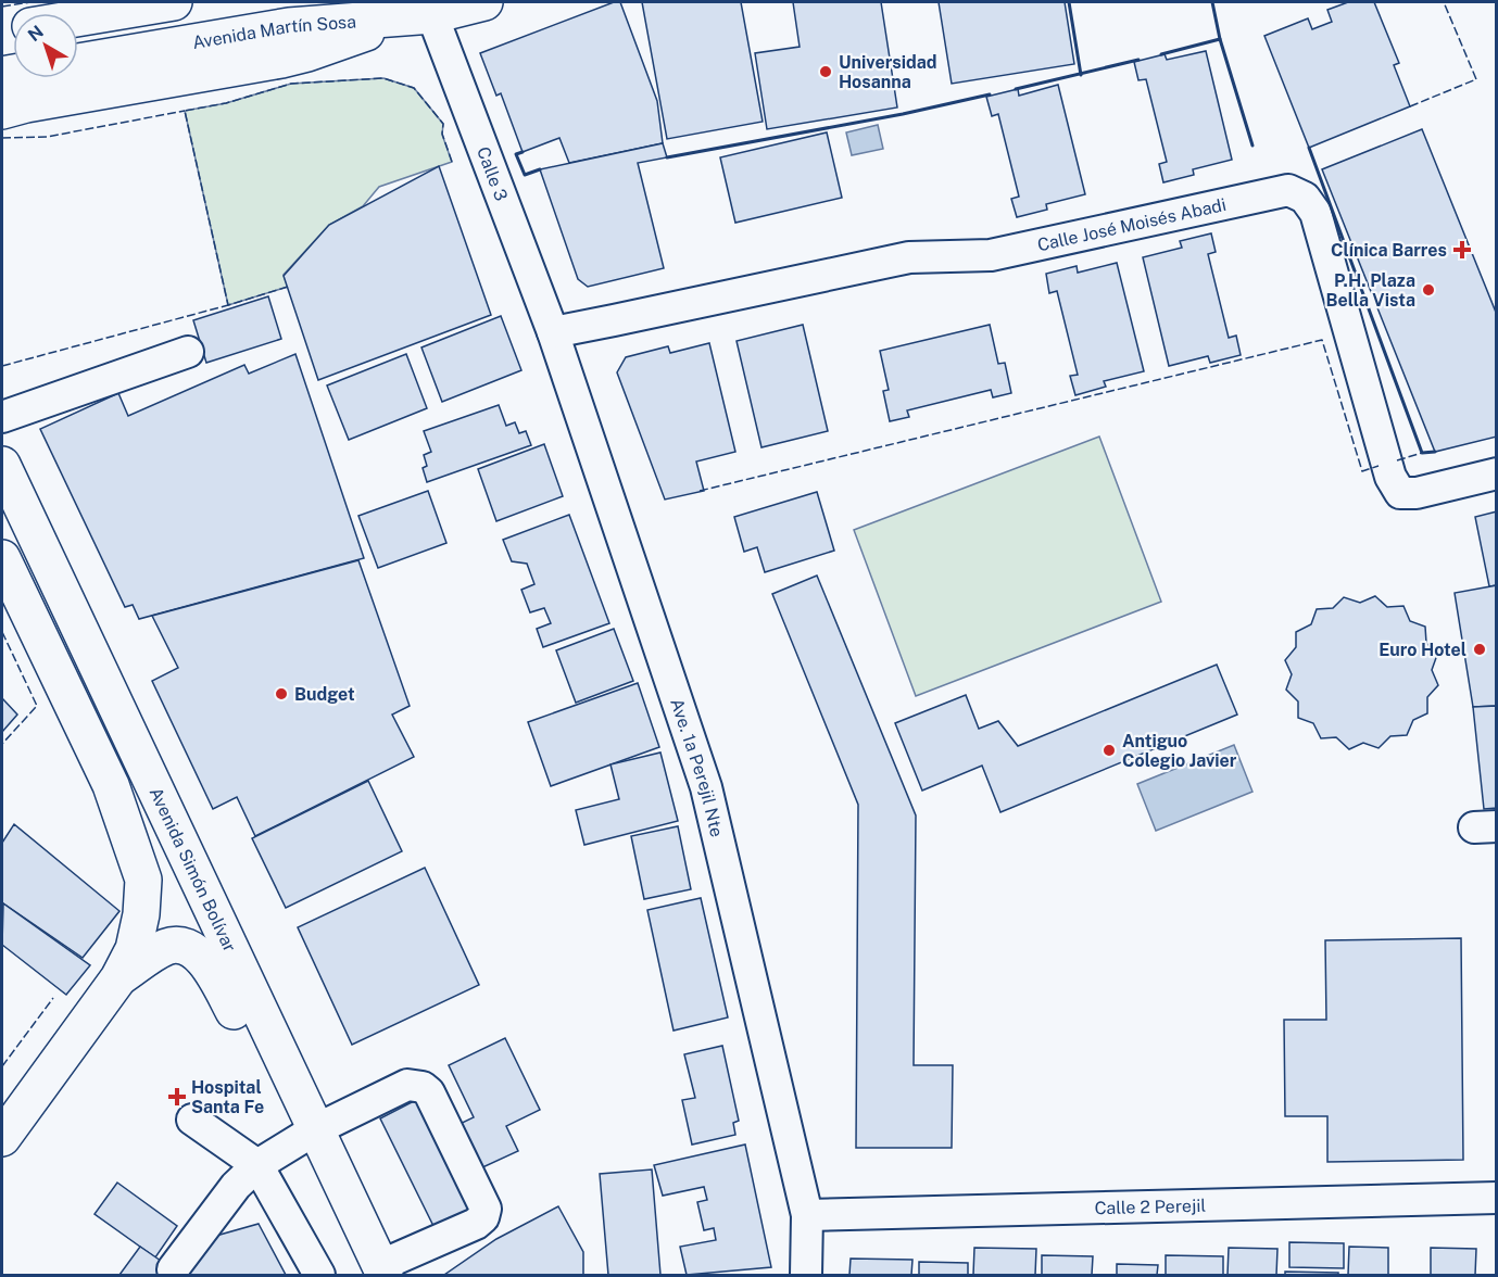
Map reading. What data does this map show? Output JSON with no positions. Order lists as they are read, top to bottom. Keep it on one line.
{"streets":{"main road":["Avenida Martín Sosa","Avenida Simón Bolívar"],"street":["Calle 3","Calle José Moisés Abadi","Ave. 1a Perejil Nte","Calle 2 Perejil"]},"crossings":[["Avenida Martín Sosa","Calle 3"],["Calle 3","Calle José Moisés Abadi"],["Calle 3","Ave. 1a Perejil Nte"],["Calle José Moisés Abadi","Ave. 1a Perejil Nte"],["Ave. 1a Perejil Nte","Calle 2 Perejil"]],"places":{"other":["Universidad Hosanna","P.H. Plaza Bella Vista","Euro Hotel","Budget","Antiguo Colegio Javier"],"health":["Clínica Barres","Hospital Santa Fe"]},"north":"top left"}
